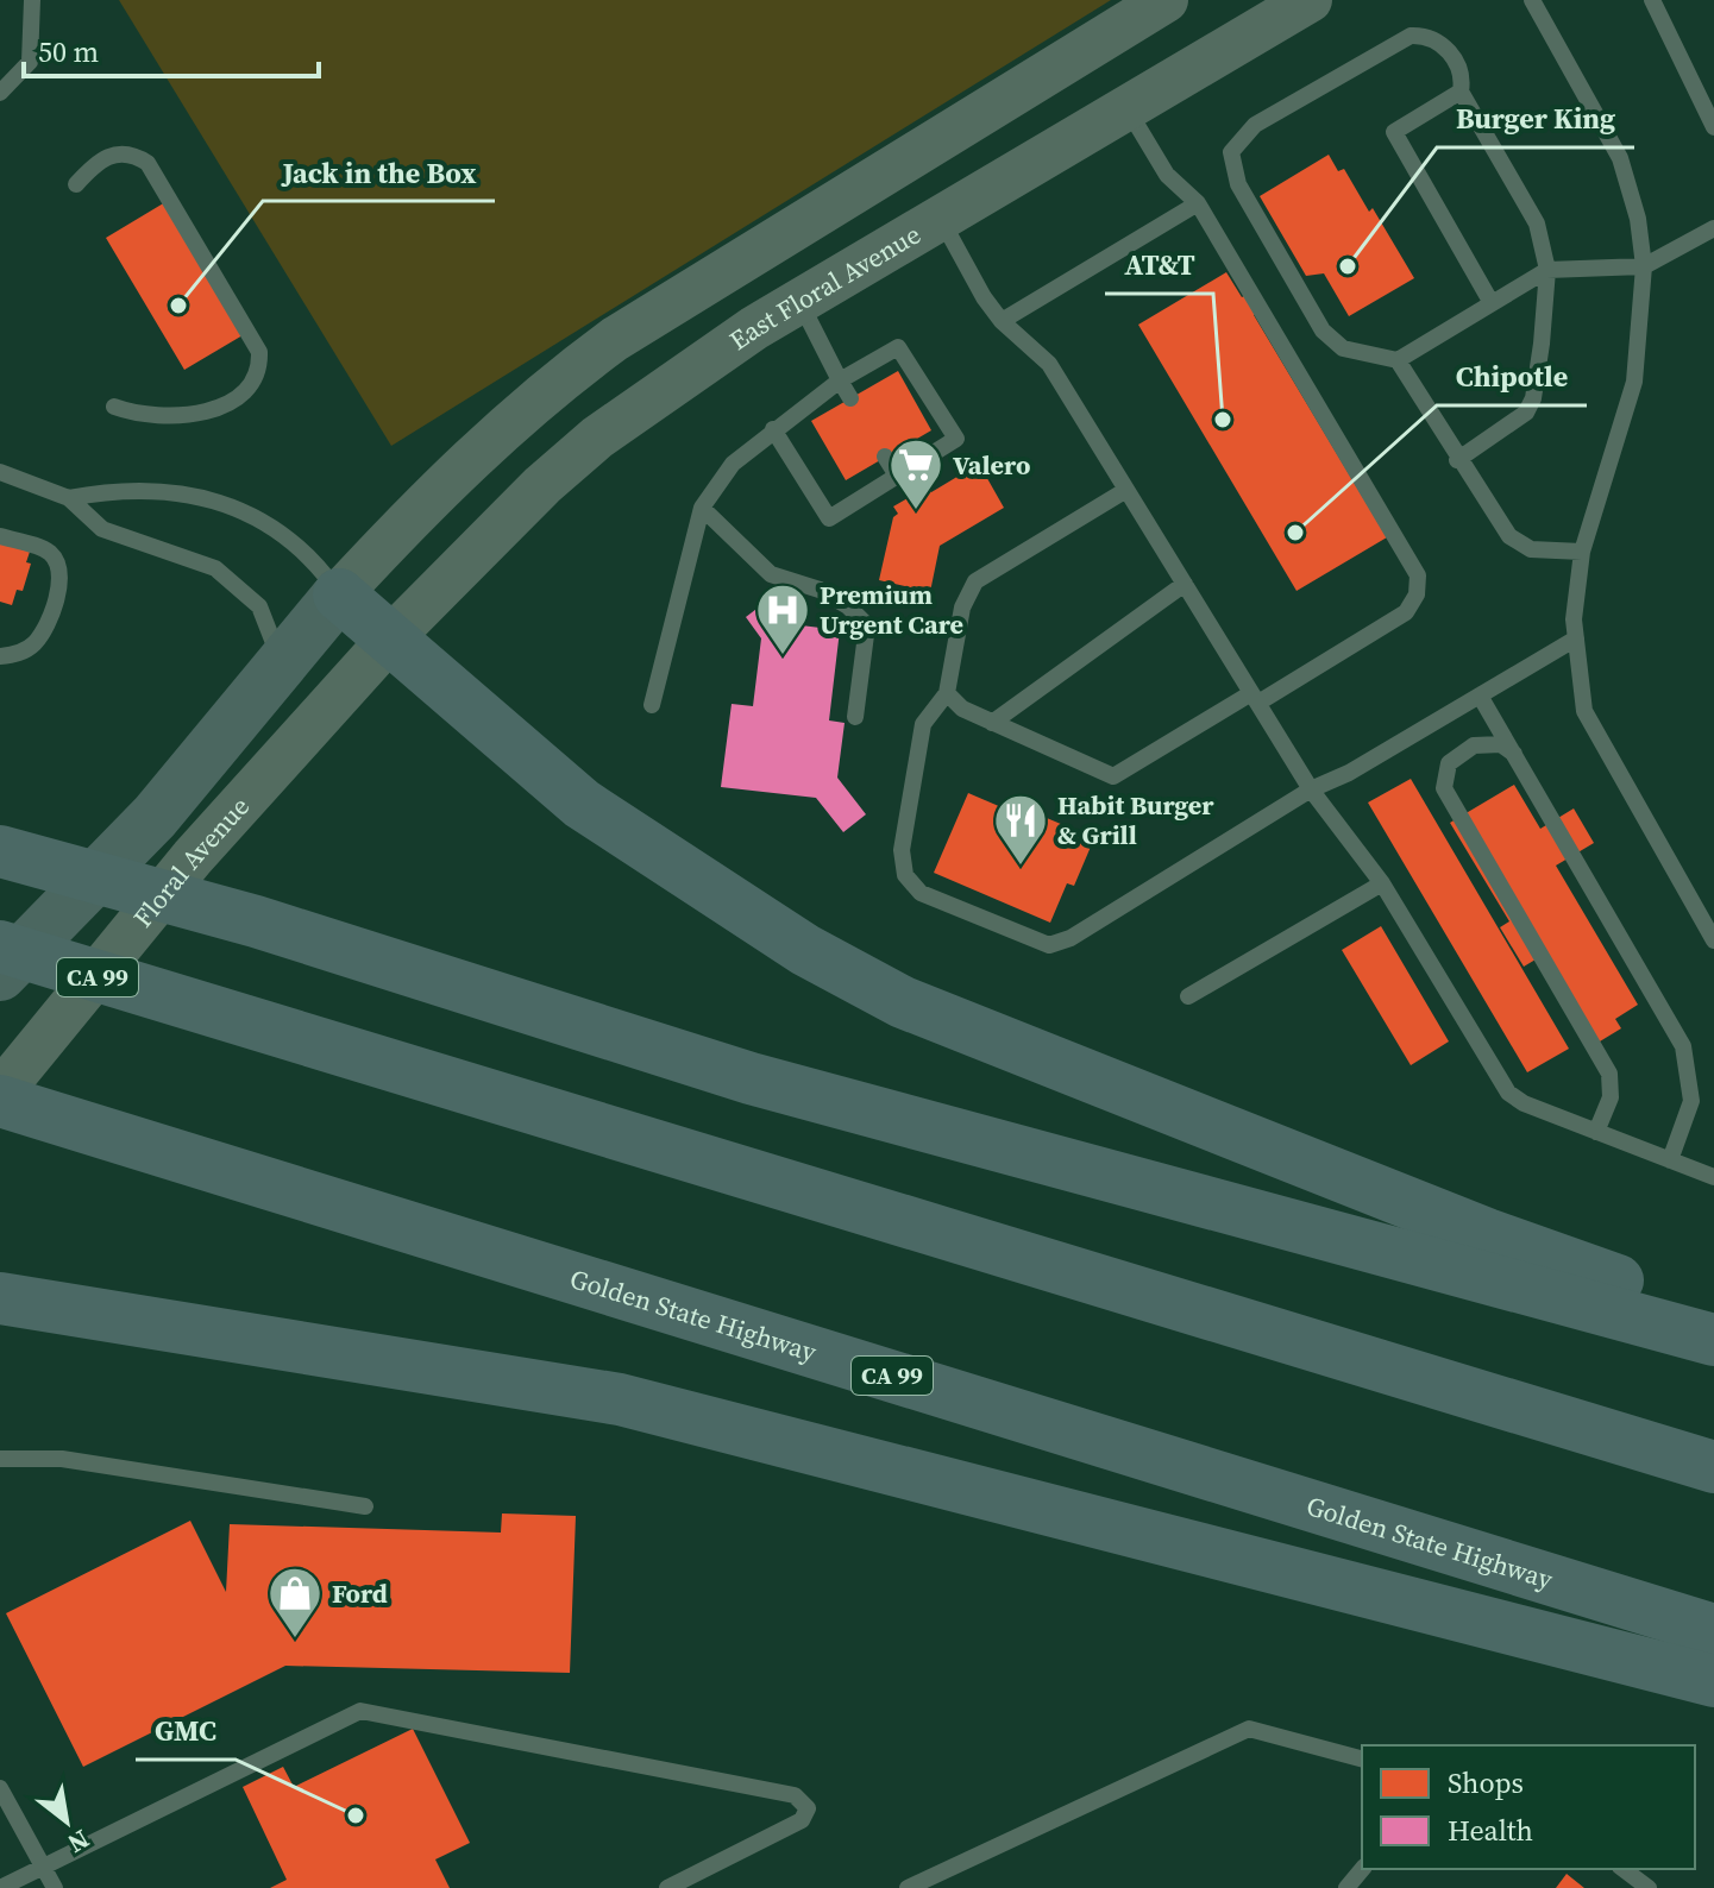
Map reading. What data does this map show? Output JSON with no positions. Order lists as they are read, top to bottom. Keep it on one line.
{"streets":{"highway":["CA 99","Golden State Highway"],"street":["East Floral Avenue","Floral Avenue"]},"crossings":[["East Floral Avenue","Floral Avenue"]],"places":{"other":["Burger King","Jack in the Box","AT&T","Chipotle","GMC"],"supermarket":["Valero"],"hospital":["Premium Urgent Care"],"restaurant":["Habit Burger & Grill"],"shop":["Ford"]},"legend":["Shops","Health"],"scale_bar":"50 m","north":"bottom right"}
